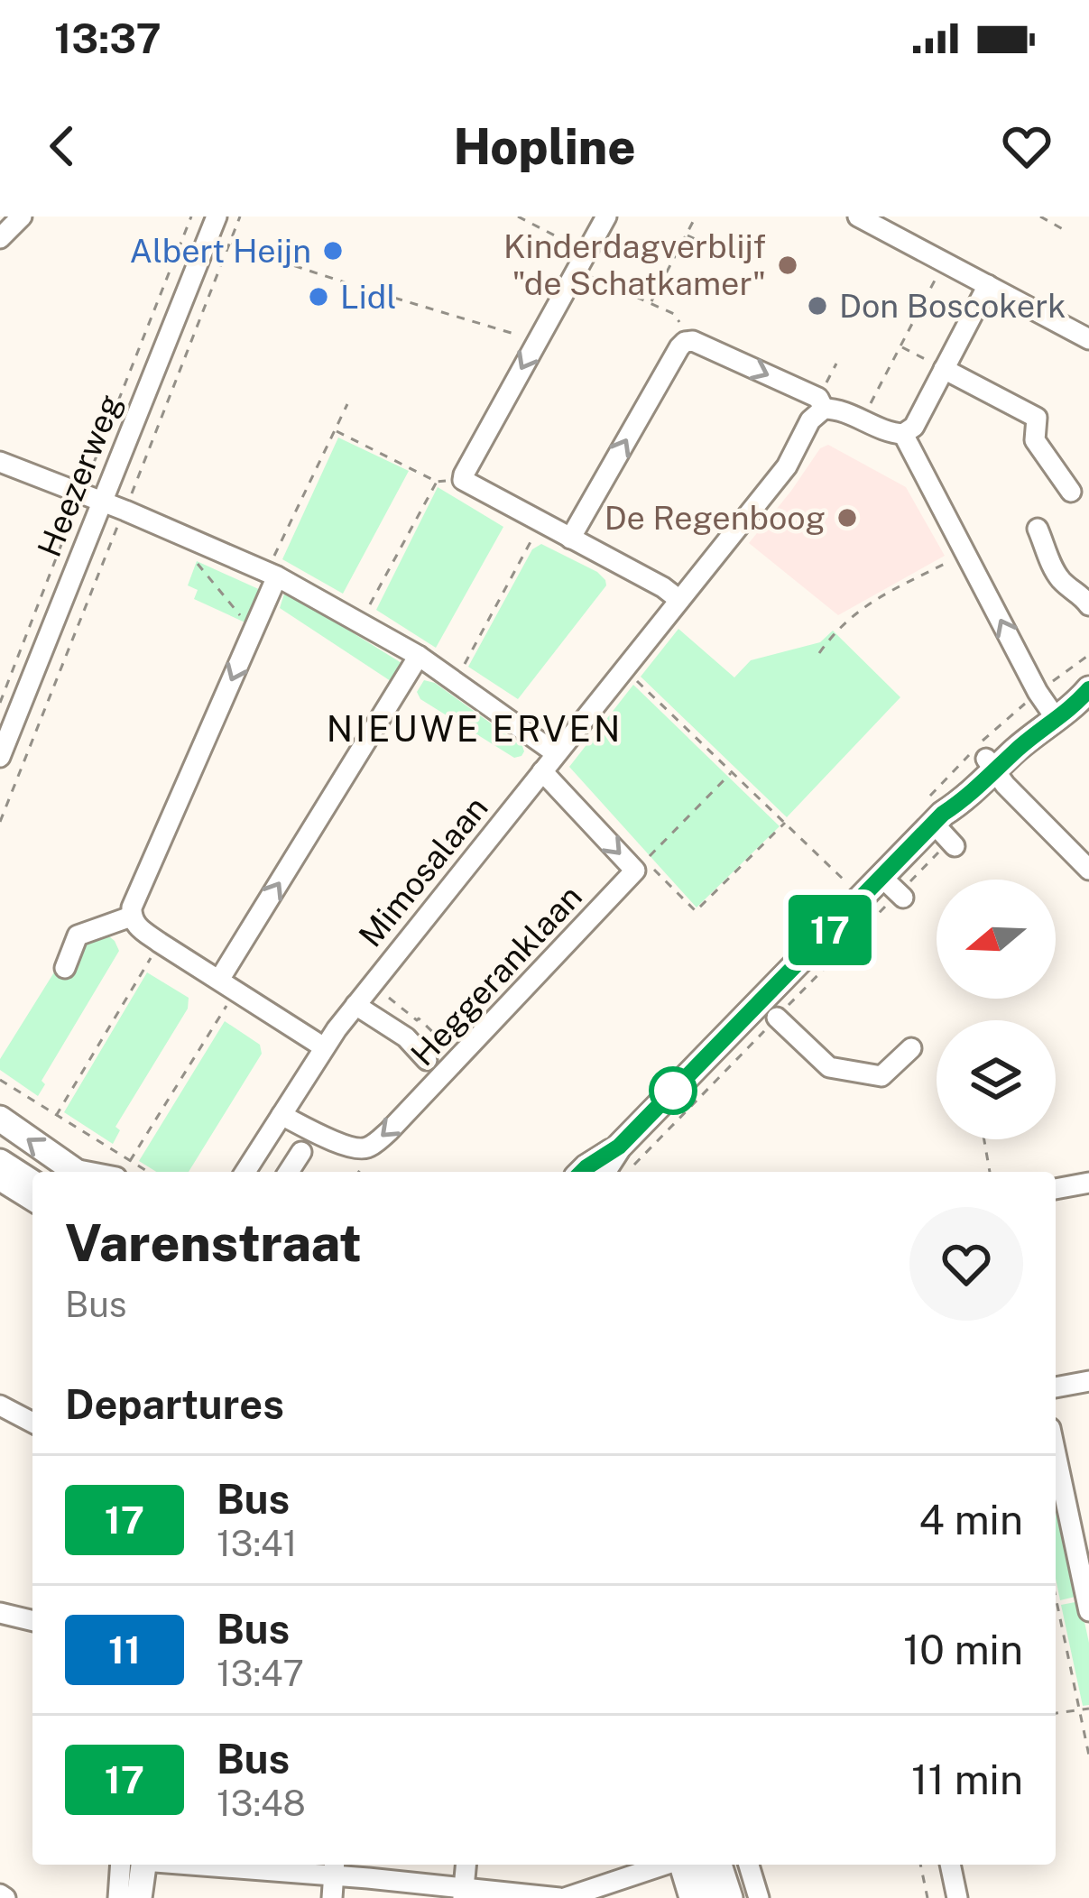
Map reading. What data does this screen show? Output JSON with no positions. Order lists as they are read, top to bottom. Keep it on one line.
{"streets":{"street":["Heezerweg","Mimosalaan","Heggeranklaan"]},"crossings":[["Mimosalaan","Heggeranklaan"]],"districts":["NIEUWE ERVEN"],"places":["Albert Heijn","Kinderdagverblijf \"de Schatkamer\"","Lidl","Don Boscokerk","De Regenboog"],"lines":["bus line 17"],"north":"left","page":{"status":"13:37","header":"Hopline","on_map":"17","heading":[["Varenstraat","Bus"],"Departures"],"list":[{"mark":"17","name":"Bus","note":"13:41","value":"4 min"},{"mark":"11","name":"Bus","note":"13:47","value":"10 min"},{"mark":"17","name":"Bus","note":"13:48","value":"11 min"}]}}
